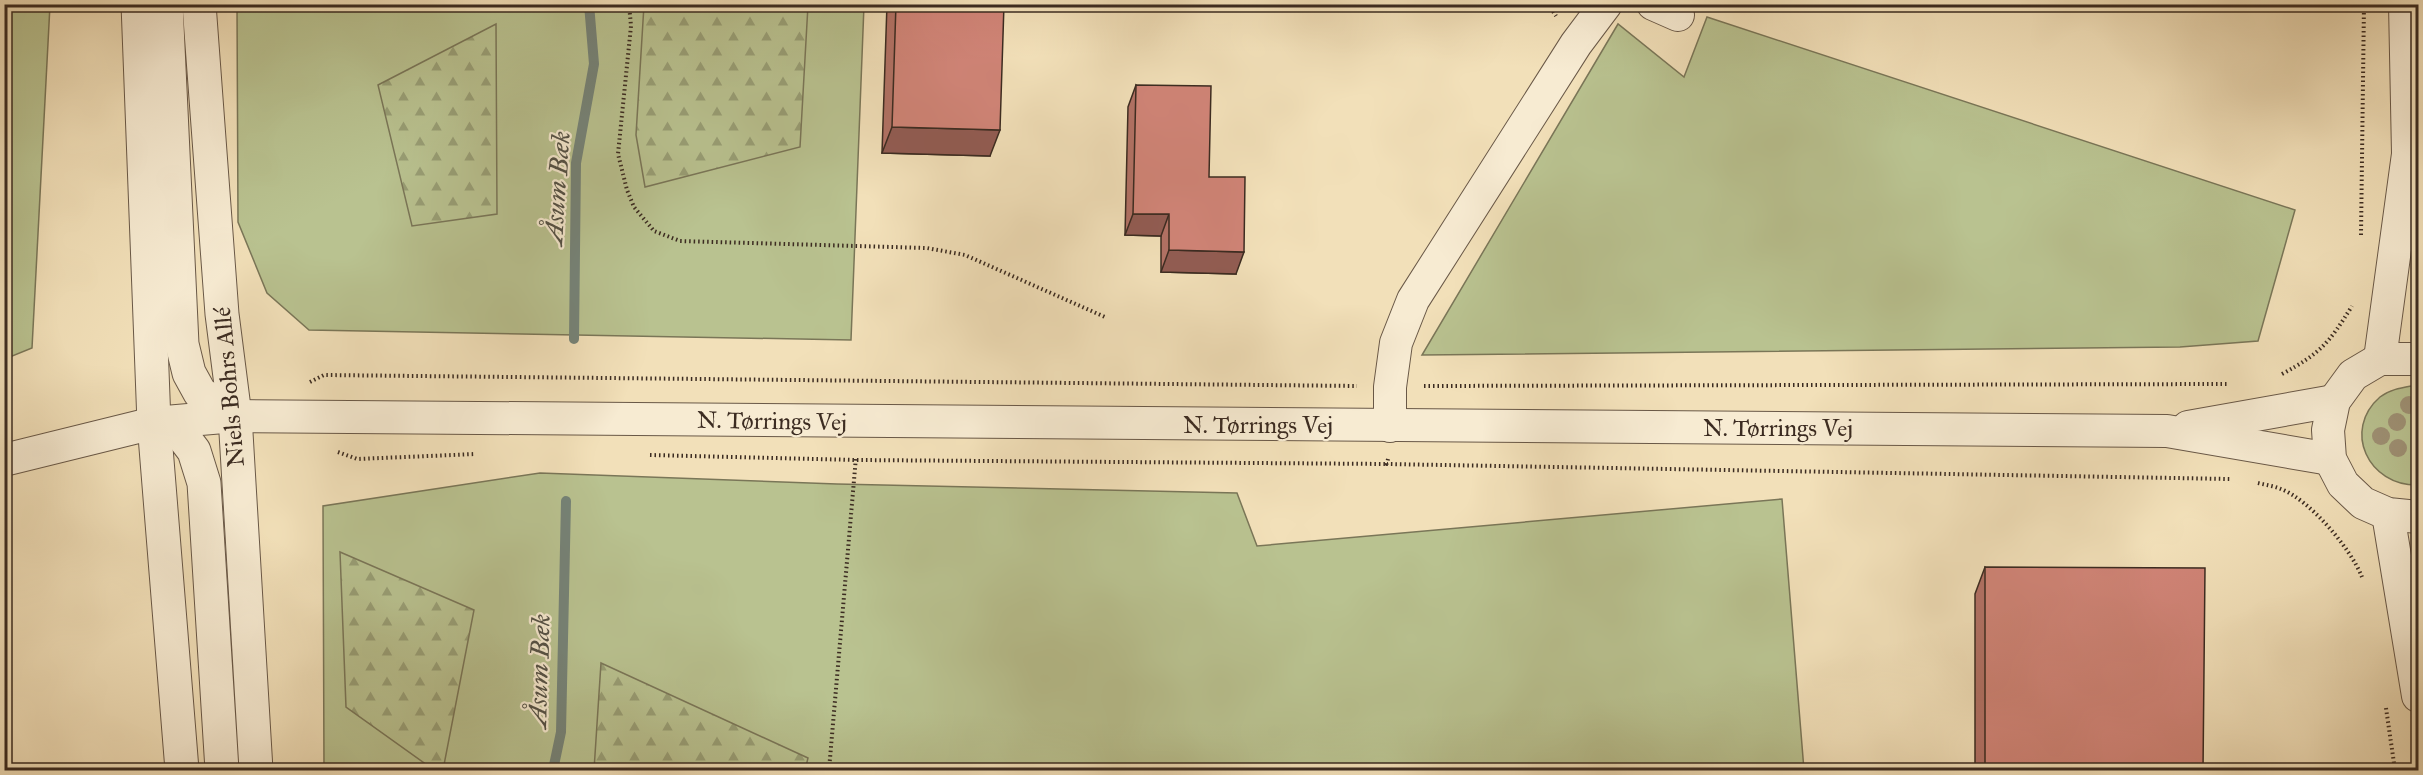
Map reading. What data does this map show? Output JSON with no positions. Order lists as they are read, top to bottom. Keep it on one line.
{"streets":{"street":["Niels Bohrs Allé","N. Tørrings Vej"]},"crossings":[["Niels Bohrs Allé","N. Tørrings Vej"]],"water":["Åsum Bæk"]}
